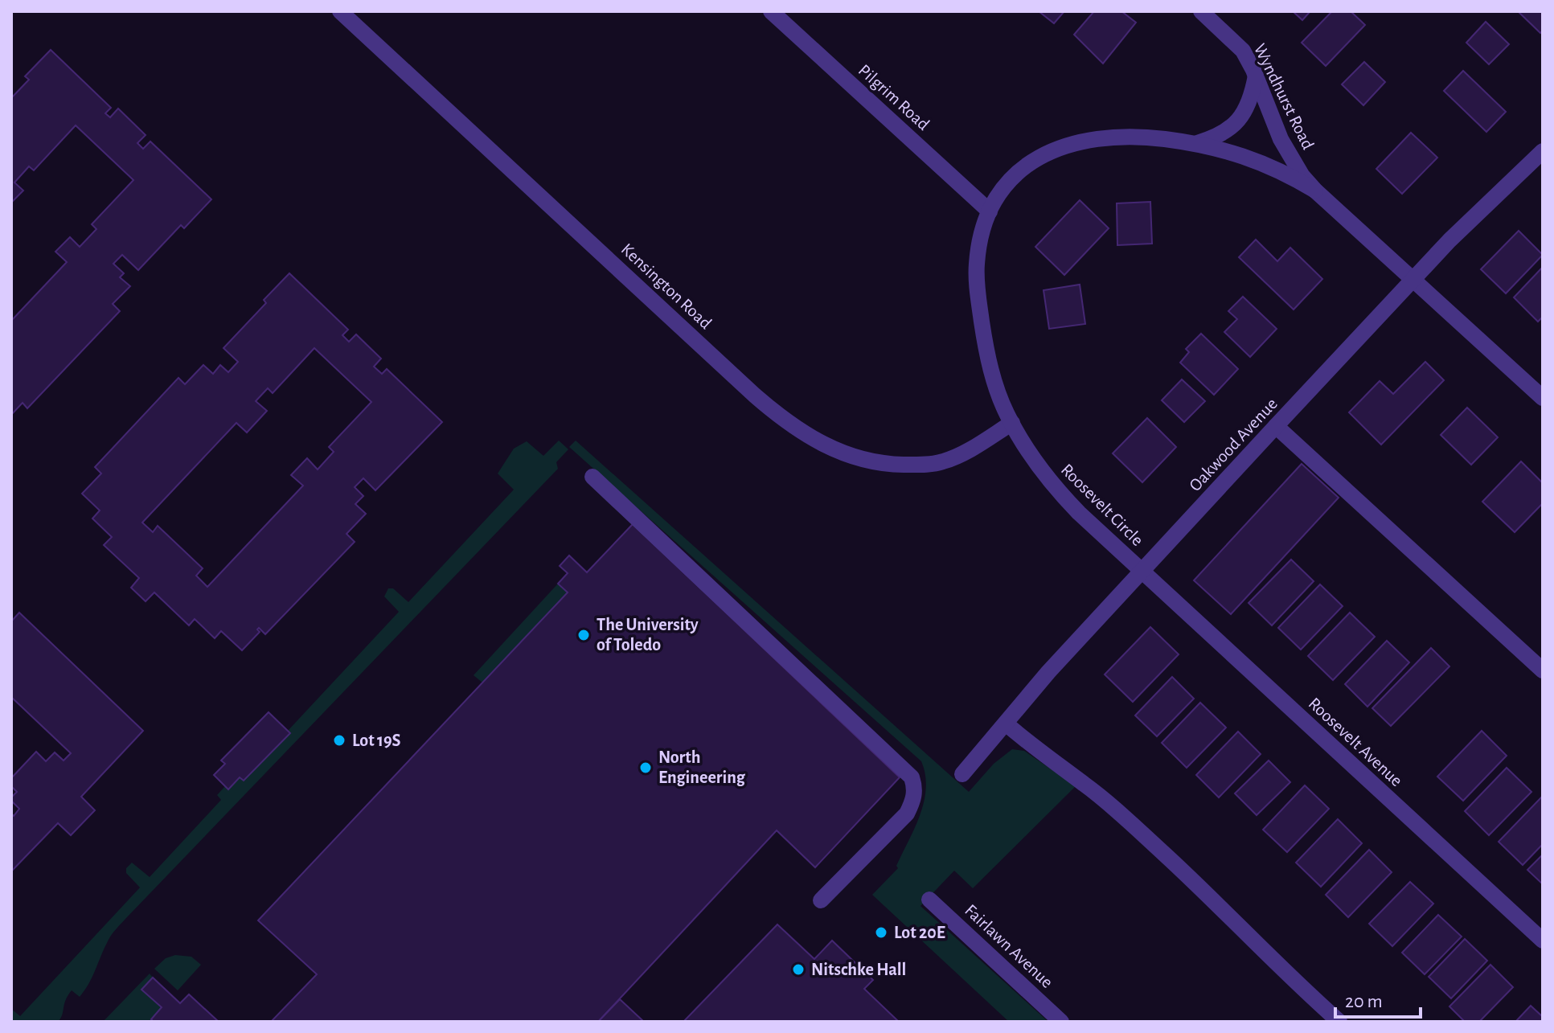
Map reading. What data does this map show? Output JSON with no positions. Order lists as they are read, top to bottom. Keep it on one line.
{"streets":{"street":["Wyndhurst Road","Pilgrim Road","Kensington Road","Oakwood Avenue","Roosevelt Circle","Roosevelt Avenue","Fairlawn Avenue"]},"crossings":[["Wyndhurst Road","Oakwood Avenue"],["Wyndhurst Road","Roosevelt Circle"],["Pilgrim Road","Roosevelt Circle"],["Kensington Road","Roosevelt Circle"],["Oakwood Avenue","Roosevelt Circle"],["Oakwood Avenue","Roosevelt Avenue"],["Roosevelt Circle","Roosevelt Avenue"]],"places":["The University of Toledo","Lot 19S","North Engineering","Lot 20E","Nitschke Hall"],"scale_bar":"20 m"}
